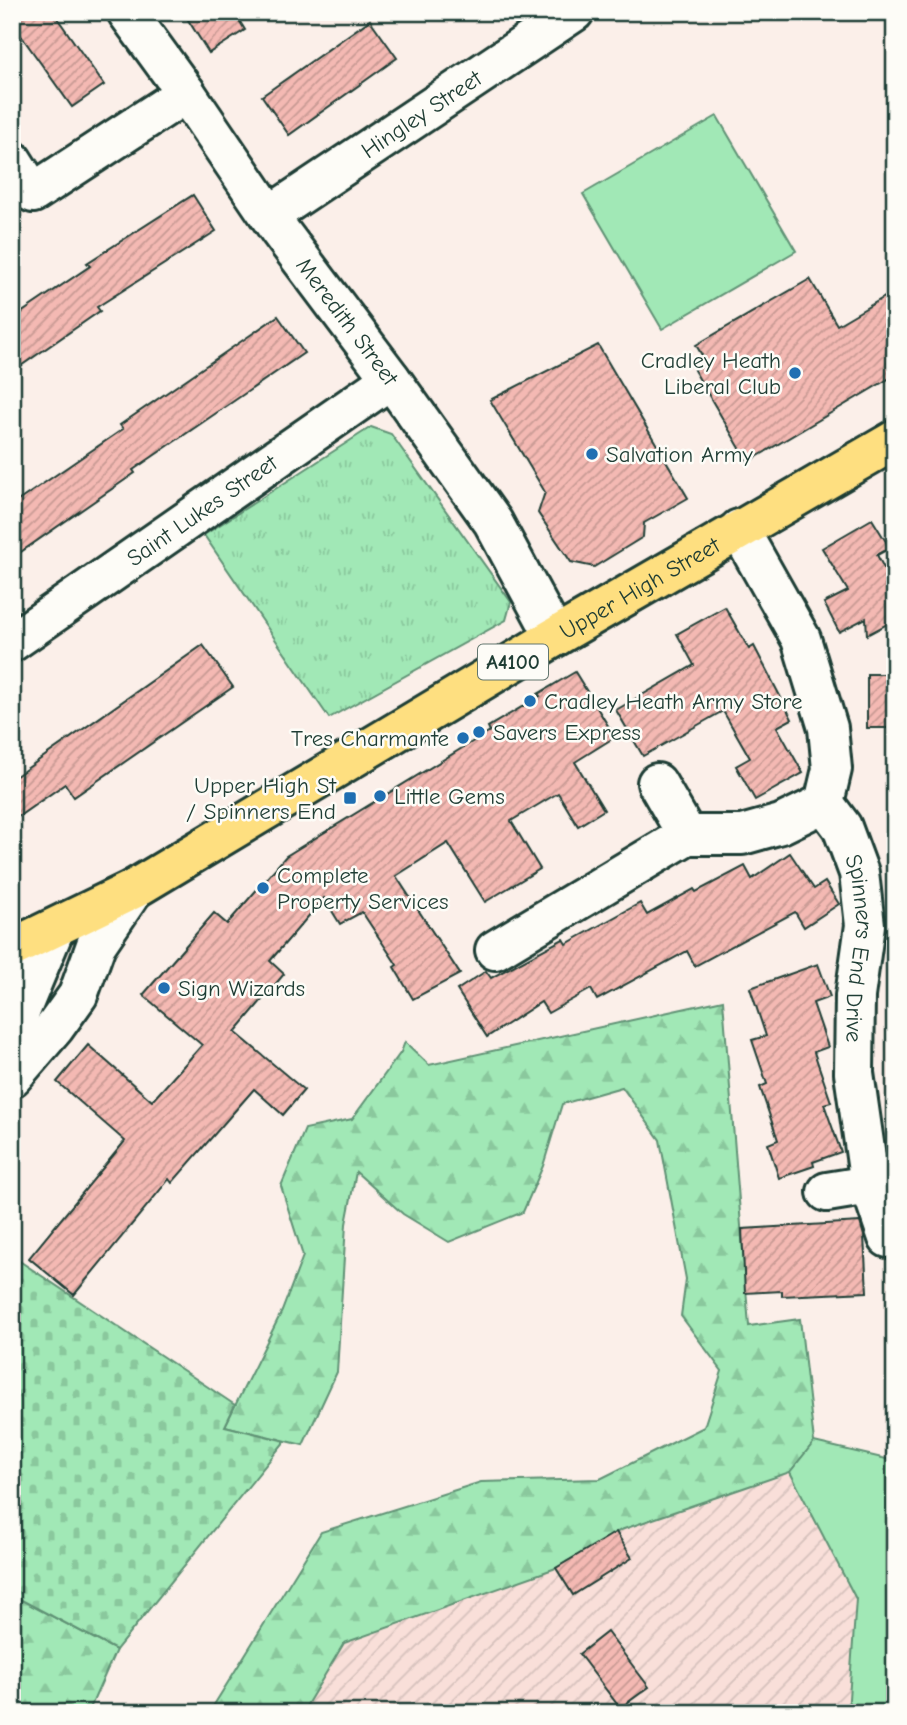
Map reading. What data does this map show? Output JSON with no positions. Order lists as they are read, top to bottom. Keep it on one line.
{"streets":{"main road":["Upper High Street","A4100"],"street":["Hingley Street","Meredith Street","Saint Lukes Street","Spinners End Drive"]},"crossings":[["Hingley Street","Meredith Street"],["Meredith Street","Saint Lukes Street"],["Meredith Street","Upper High Street"]],"places":{"other":["Cradley Heath Liberal Club","Salvation Army","Cradley Heath Army Store","Savers Express","Tres Charmante","Little Gems","Complete Property Services","Sign Wizards"],"transit":["Upper High St / Spinners End"]}}
